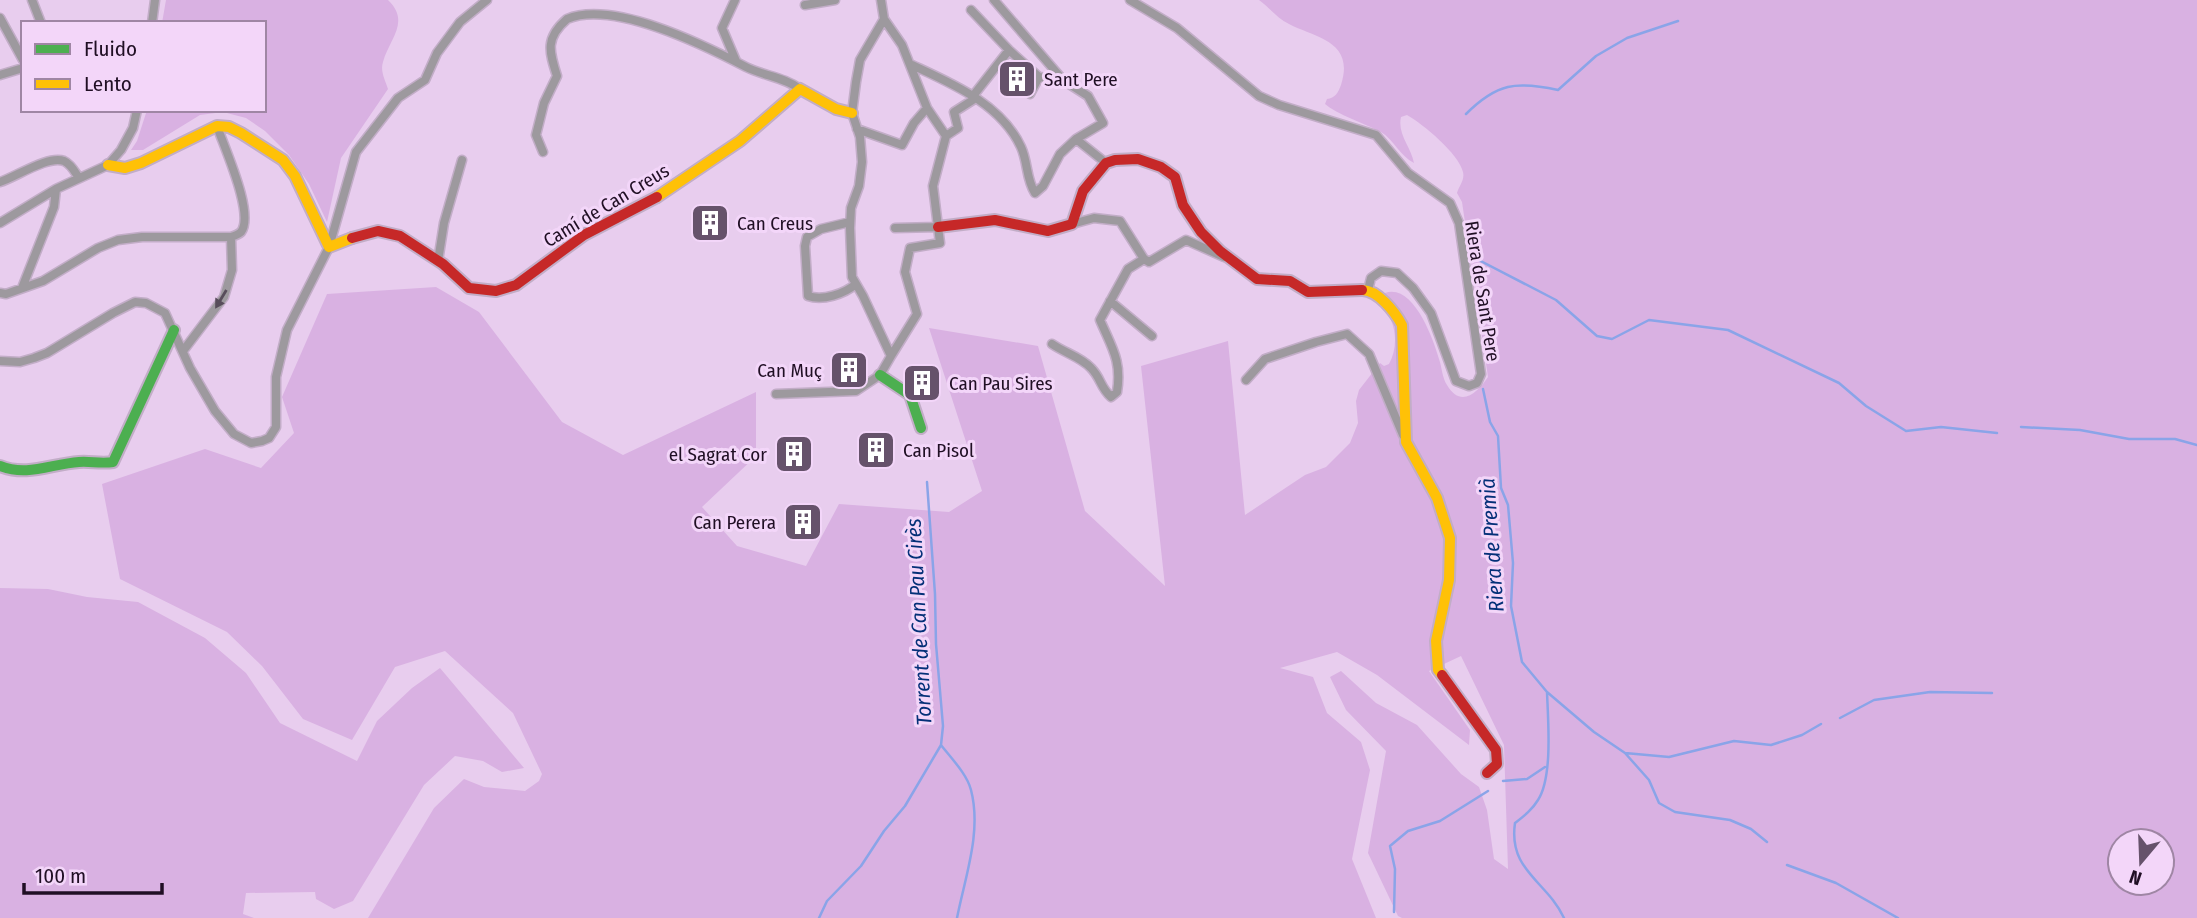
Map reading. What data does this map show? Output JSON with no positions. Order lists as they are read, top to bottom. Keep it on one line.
{"streets":{"street":["Camí de Can Creus","Riera de Sant Pere"]},"water":["Riera de Premià","Torrent de Can Pau Cirès"],"places":{"building":["Sant Pere","Can Creus","Can Muç","Can Pau Sires","Can Pisol","el Sagrat Cor","Can Perera"]},"legend":["Fluido","Lento"],"scale_bar":"100 m","north":"bottom"}
